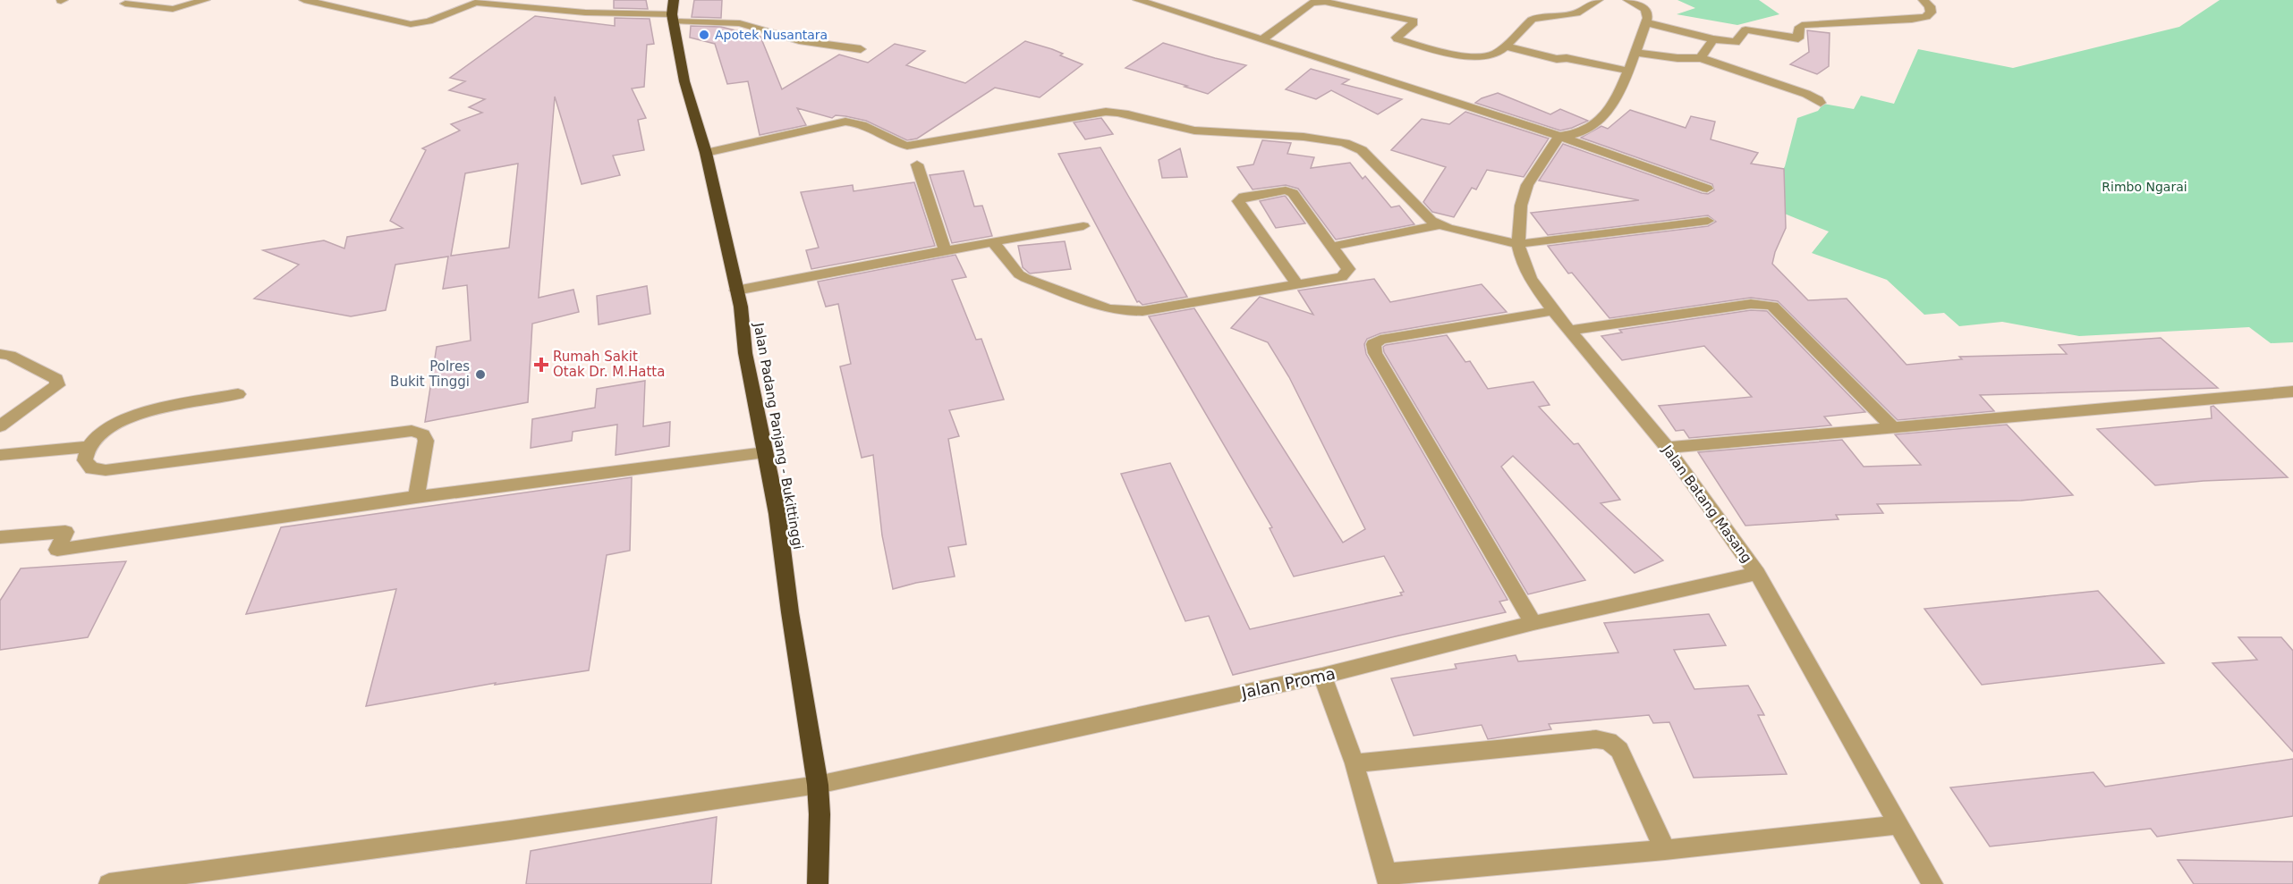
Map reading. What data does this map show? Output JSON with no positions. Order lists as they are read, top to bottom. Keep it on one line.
{"streets":{"highway":["Jalan Padang Panjang - Bukittinggi"],"street":["Jalan Batang Masang","Jalan Proma"]},"crossings":[["Jalan Padang Panjang - Bukittinggi","Jalan Proma"],["Jalan Batang Masang","Jalan Proma"]],"parks":["Rimbo Ngarai"],"places":{"other":["Apotek Nusantara","Polres Bukit Tinggi"],"health":["Rumah Sakit Otak Dr. M.Hatta"]}}
